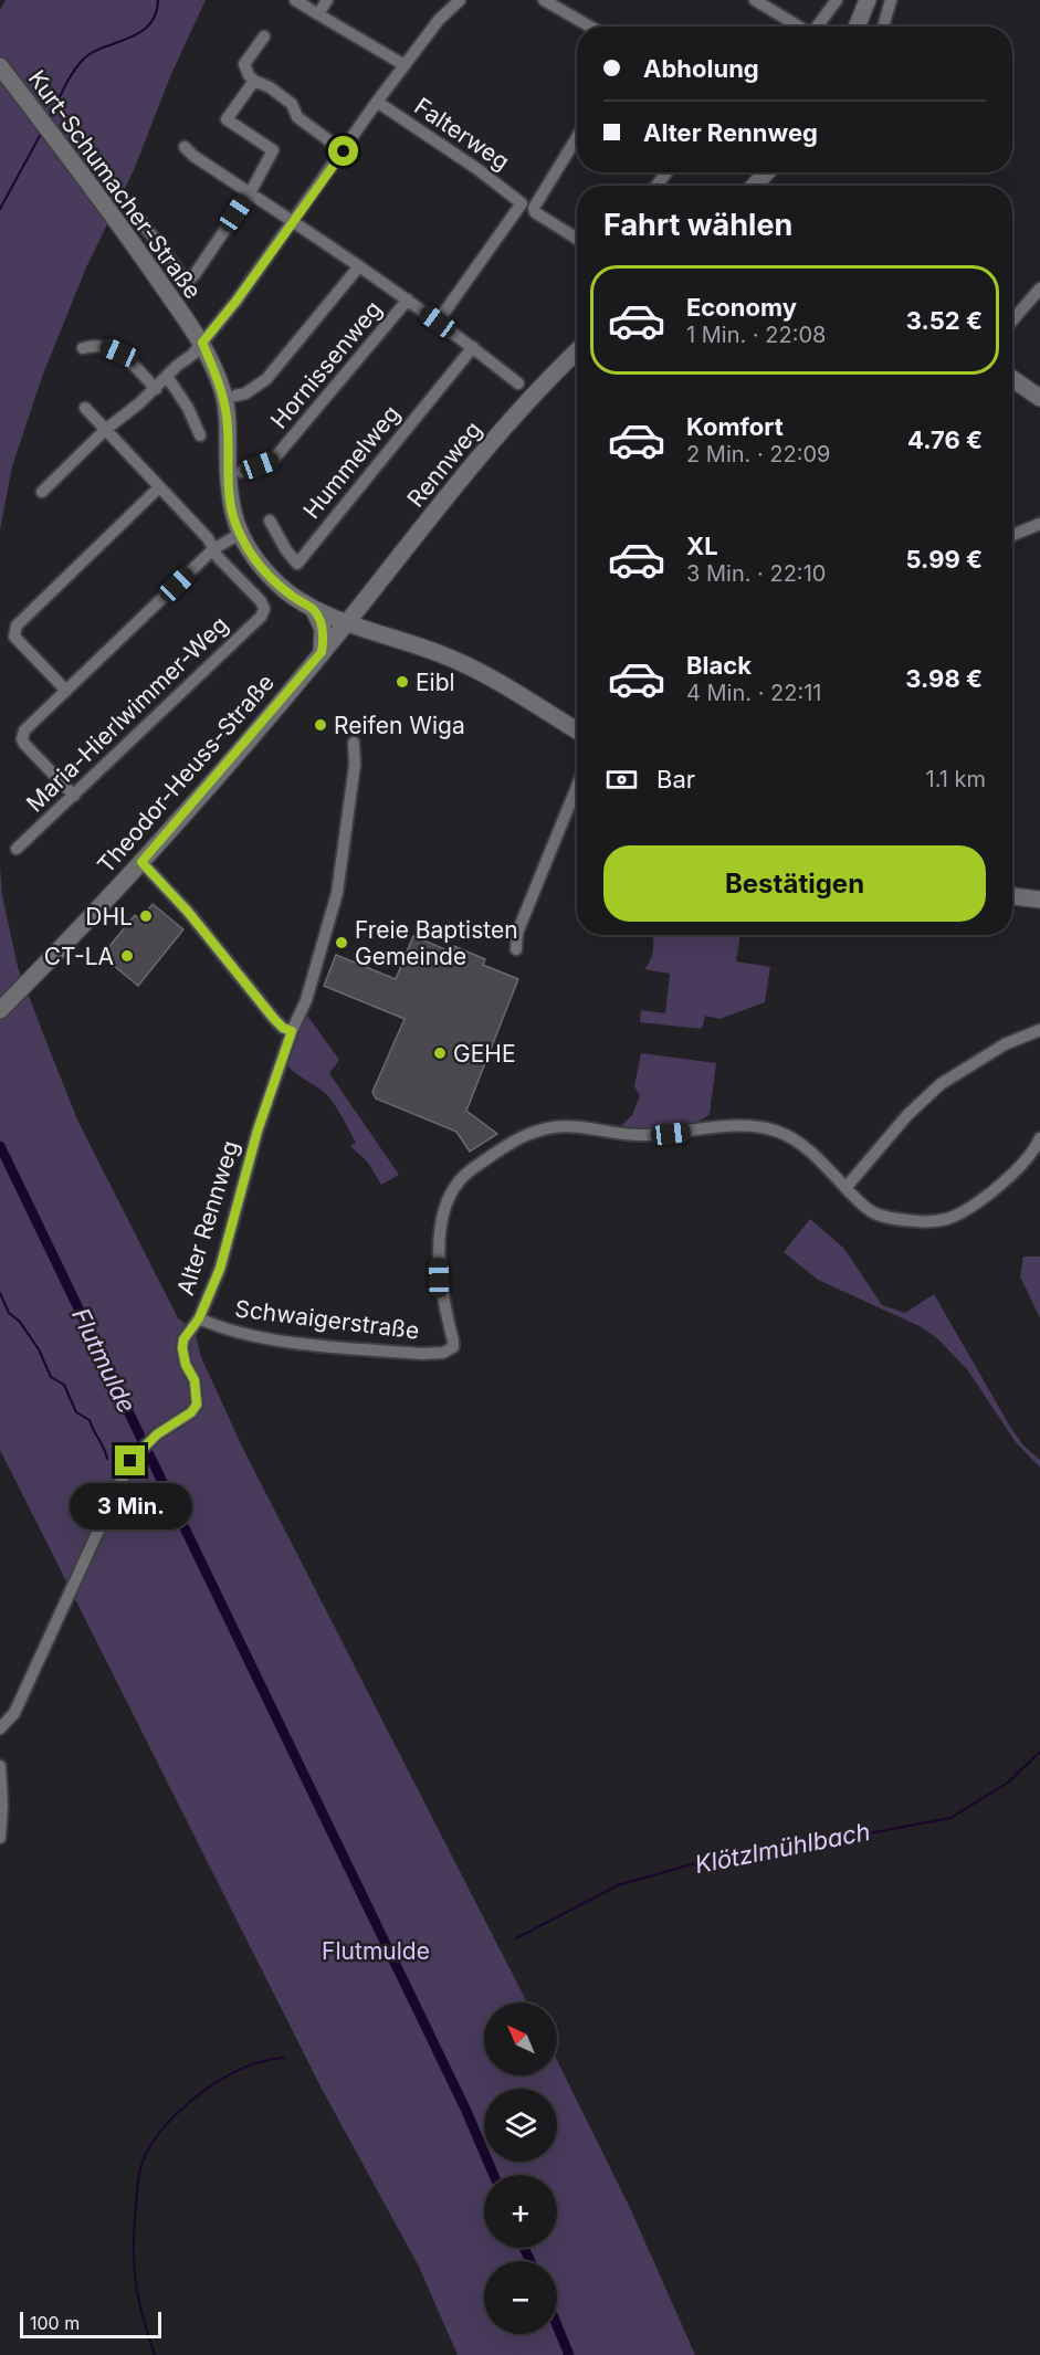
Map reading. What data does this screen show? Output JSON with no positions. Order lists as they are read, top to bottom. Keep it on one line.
{"streets":{"main road":["Kurt-Schumacher-Straße","Rennweg","Theodor-Heuss-Straße"],"street":["Falterweg","Hornissenweg","Hummelweg","Maria-Hierlwimmer-Weg","Alter Rennweg","Schwaigerstraße"]},"crossings":[["Kurt-Schumacher-Straße","Rennweg"],["Kurt-Schumacher-Straße","Theodor-Heuss-Straße"],["Rennweg","Theodor-Heuss-Straße"],["Alter Rennweg","Schwaigerstraße"]],"water":["Flutmulde","Klötzlmühlbach"],"parks":["Flutmulde"],"places":["Eibl","Reifen Wiga","DHL","Freie Baptisten Gemeinde","CT-LA","GEHE"],"scale_bar":"100 m","north":"top left","page":{"banner":["Abholung","Alter Rennweg"],"heading":"Fahrt wählen","list":[{"name":"Economy","note":"1 Min. · 22:08","value":"3.52 €"},{"name":"Komfort","note":"2 Min. · 22:09","value":"4.76 €"},{"name":"XL","note":"3 Min. · 22:10","value":"5.99 €"},{"name":"Black","note":"4 Min. · 22:11","value":"3.98 €"}],"pay":["Bar","1.1 km"],"buttons":"Bestätigen","bubble":"3 Min.","map_buttons":["+","−"],"scale":"100 m"}}
